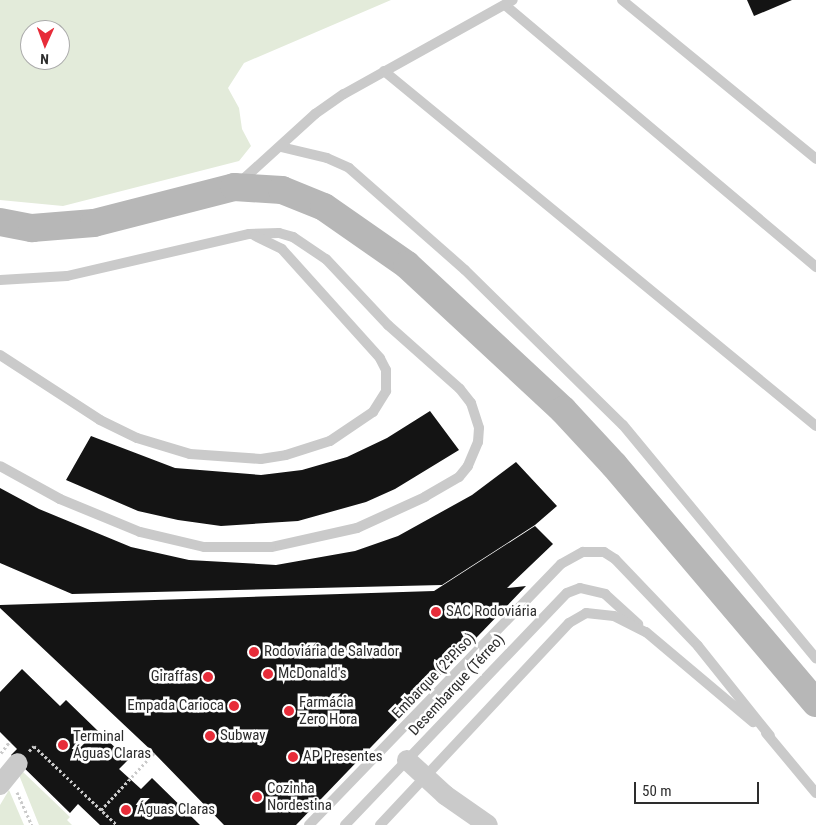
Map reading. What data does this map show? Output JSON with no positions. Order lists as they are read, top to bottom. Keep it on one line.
{"streets":{"lane":["Embarque (2ºPiso)","Desembarque (Térreo)"]},"crossings":[["Embarque (2ºPiso)","Desembarque (Térreo)"]],"places":["SAC Rodoviária","Rodoviária de Salvador","McDonald's","Giraffas","Empada Carioca","Farmácia Zero Hora","Subway","Terminal Águas Claras","AP Presentes","Cozinha Nordestina","Águas Claras"],"scale_bar":"50 m","north":"bottom"}
